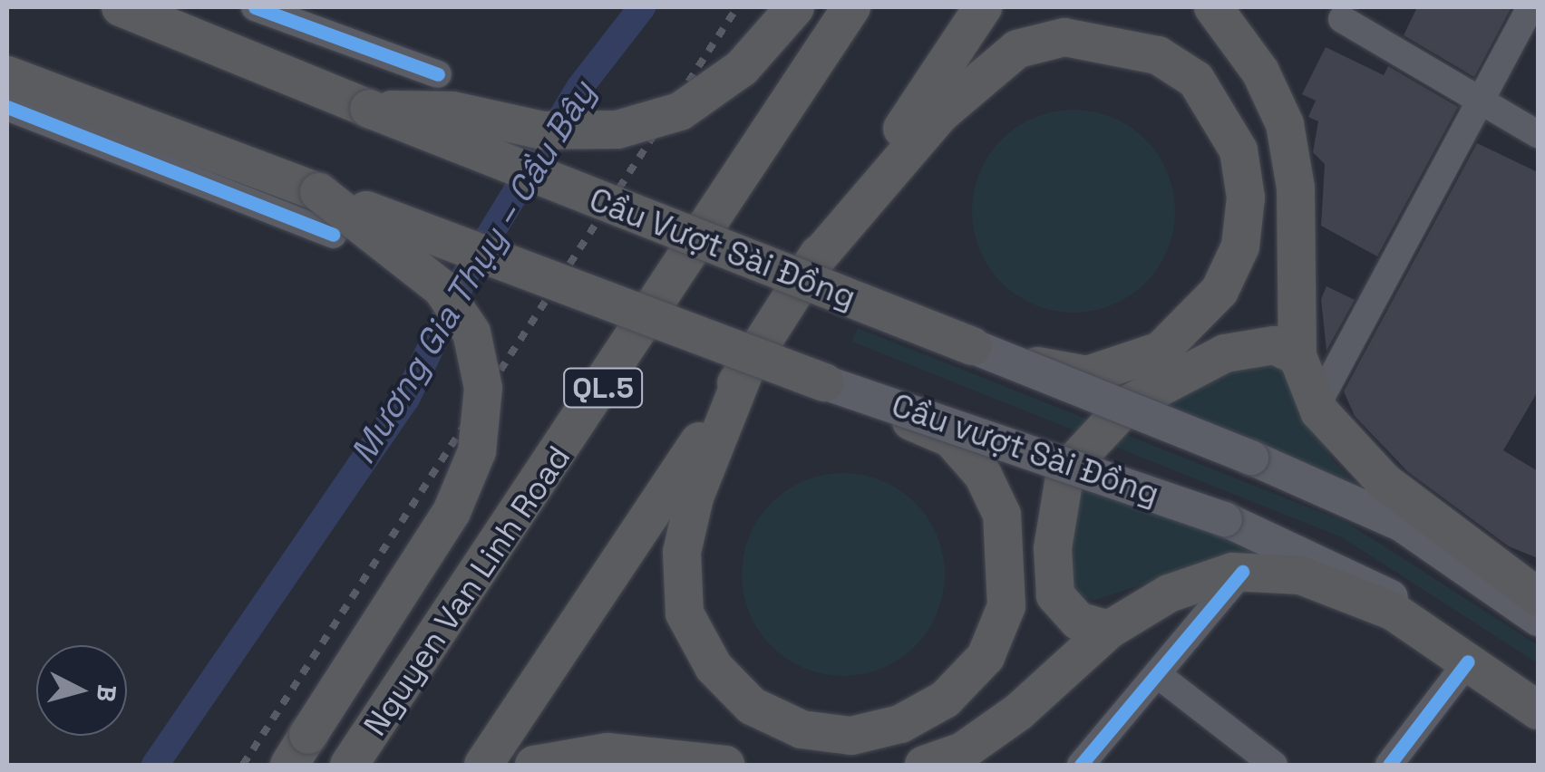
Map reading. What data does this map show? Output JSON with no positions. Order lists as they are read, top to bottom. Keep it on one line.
{"streets":{"highway":["Cầu Vượt Sài Đồng","QL.5","Nguyen Van Linh Road"],"main road":["Cầu vượt Sài Đồng"]},"water":["Mương Gia Thụy – Cầu Bây"],"north":"right"}
